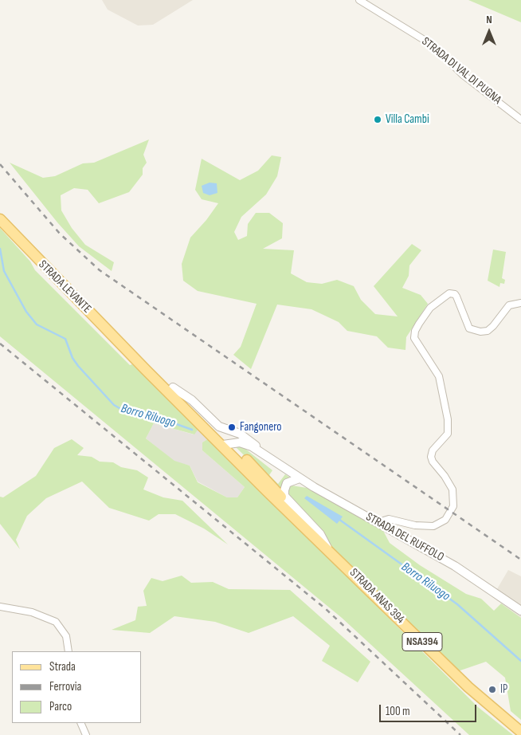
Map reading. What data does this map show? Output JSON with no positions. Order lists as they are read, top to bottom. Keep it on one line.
{"streets":{"main road":["STRADA LEVANTE","STRADA ANAS 394","NSA394"],"street":["STRADA DI VAL DI PUGNA","STRADA DEL RUFFOLO"]},"crossings":[["STRADA LEVANTE","STRADA DEL RUFFOLO"],["STRADA LEVANTE","STRADA ANAS 394"],["STRADA DEL RUFFOLO","STRADA ANAS 394"]],"water":["Borro Riluogo"],"places":["Villa Cambi","Fangonero","IP"],"legend":["Strada","Ferrovia","Parco"],"scale_bar":"100 m","north":"top"}
